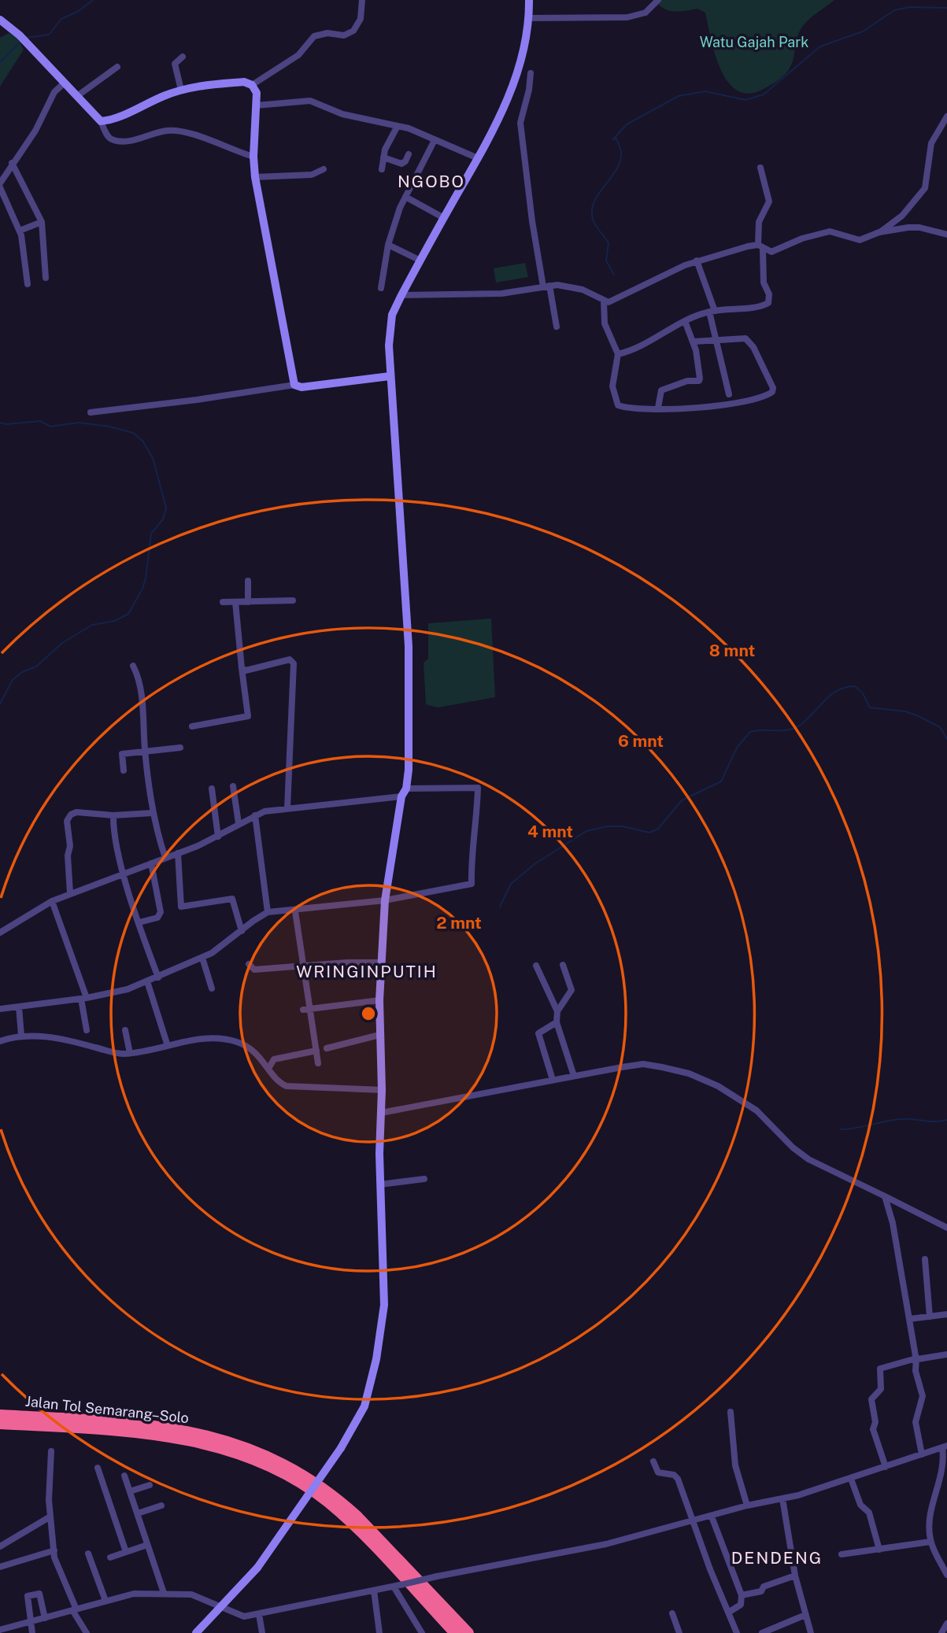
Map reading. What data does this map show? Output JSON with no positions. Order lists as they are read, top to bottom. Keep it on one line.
{"streets":{"highway":["Jalan Tol Semarang–Solo"]},"districts":["NGOBO","WRINGINPUTIH","DENDENG"],"parks":["Watu Gajah Park"],"rings":["8 mnt","6 mnt","4 mnt","2 mnt"]}
